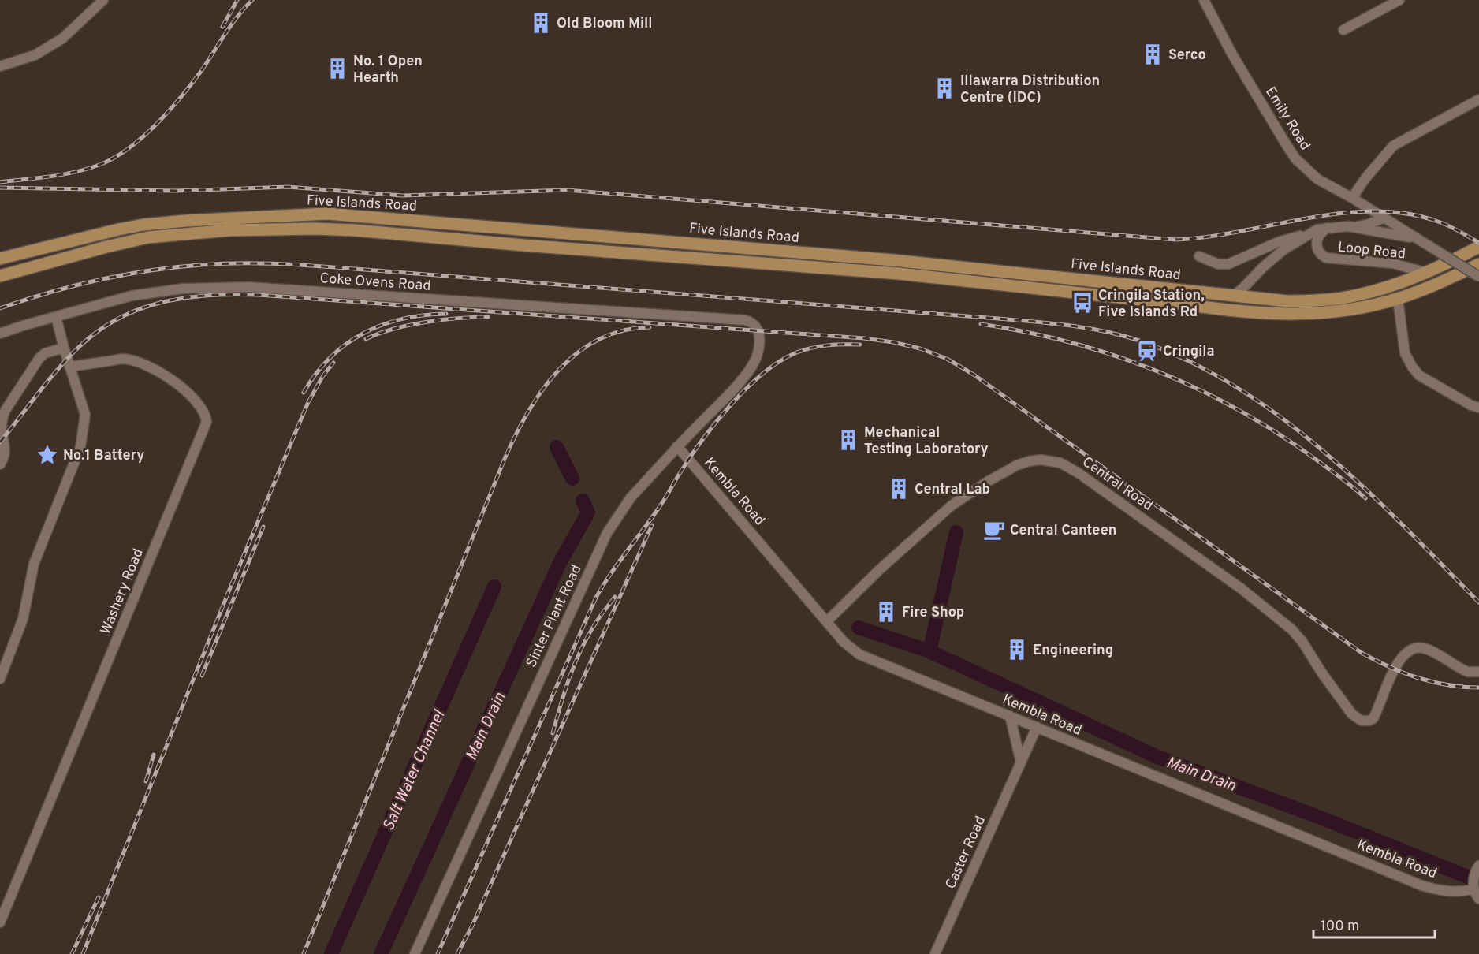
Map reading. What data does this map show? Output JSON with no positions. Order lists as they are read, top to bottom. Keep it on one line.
{"streets":{"main road":["Five Islands Road"],"street":["Emily Road","Loop Road","Coke Ovens Road","Central Road","Kembla Road","Washery Road","Sinter Plant Road","Caster Road"]},"crossings":[["Emily Road","Loop Road"],["Five Islands Road","Loop Road"],["Coke Ovens Road","Sinter Plant Road"],["Central Road","Kembla Road"],["Kembla Road","Sinter Plant Road"],["Kembla Road","Caster Road"]],"water":["Main Drain","Salt Water Channel"],"places":{"building":["Old Bloom Mill","Serco","No. 1 Open Hearth","Illawarra Distribution Centre (IDC)","Mechanical Testing Laboratory","Central Lab","Fire Shop","Engineering"],"bus stop":["Cringila Station, Five Islands Rd"],"station":["Cringila"],"place":["No.1 Battery"],"cafe":["Central Canteen"]},"scale_bar":"100 m"}
